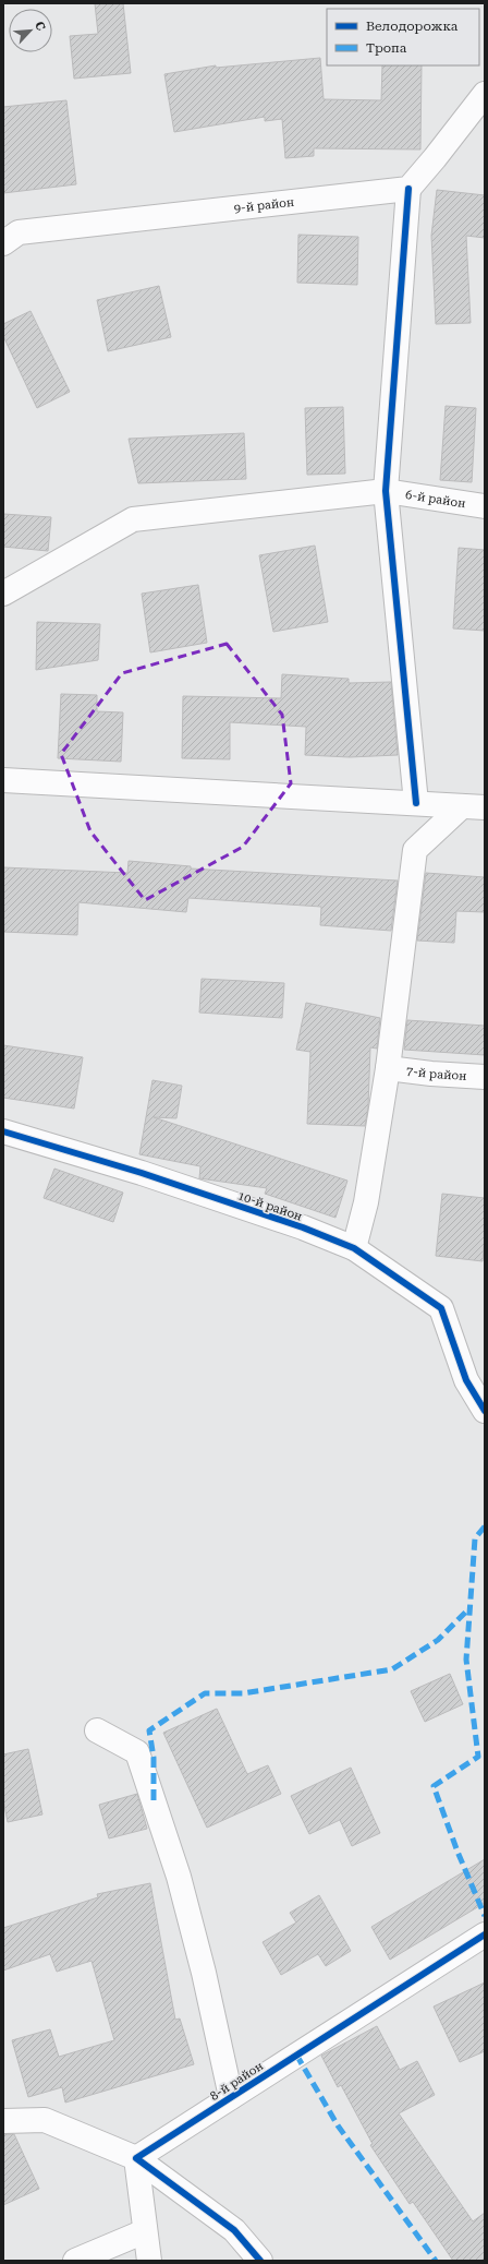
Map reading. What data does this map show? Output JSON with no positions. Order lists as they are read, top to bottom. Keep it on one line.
{"streets":{"street":["9-й район","6-й район","7-й район","10-й район","8-й район"]},"legend":["Велодорожка","Тропа"],"north":"top right"}
